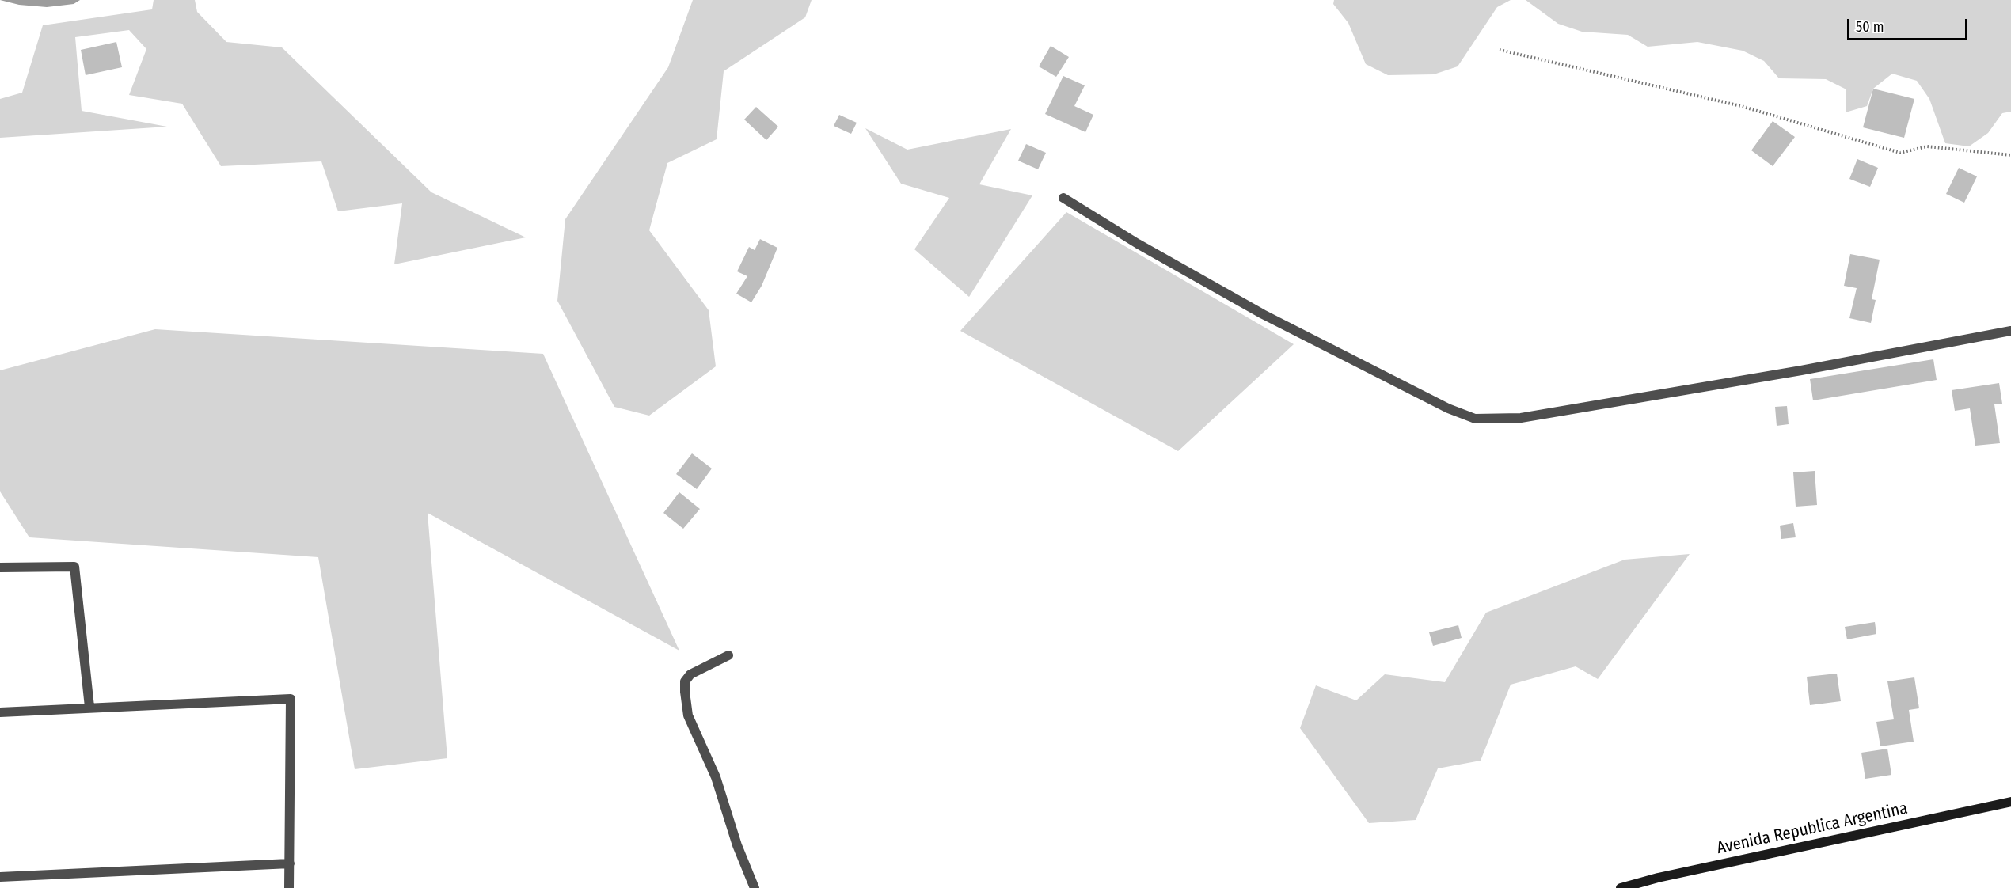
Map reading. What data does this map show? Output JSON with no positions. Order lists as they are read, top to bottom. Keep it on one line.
{"streets":{"street":["Avenida Republica Argentina"]},"scale_bar":"50 m"}
